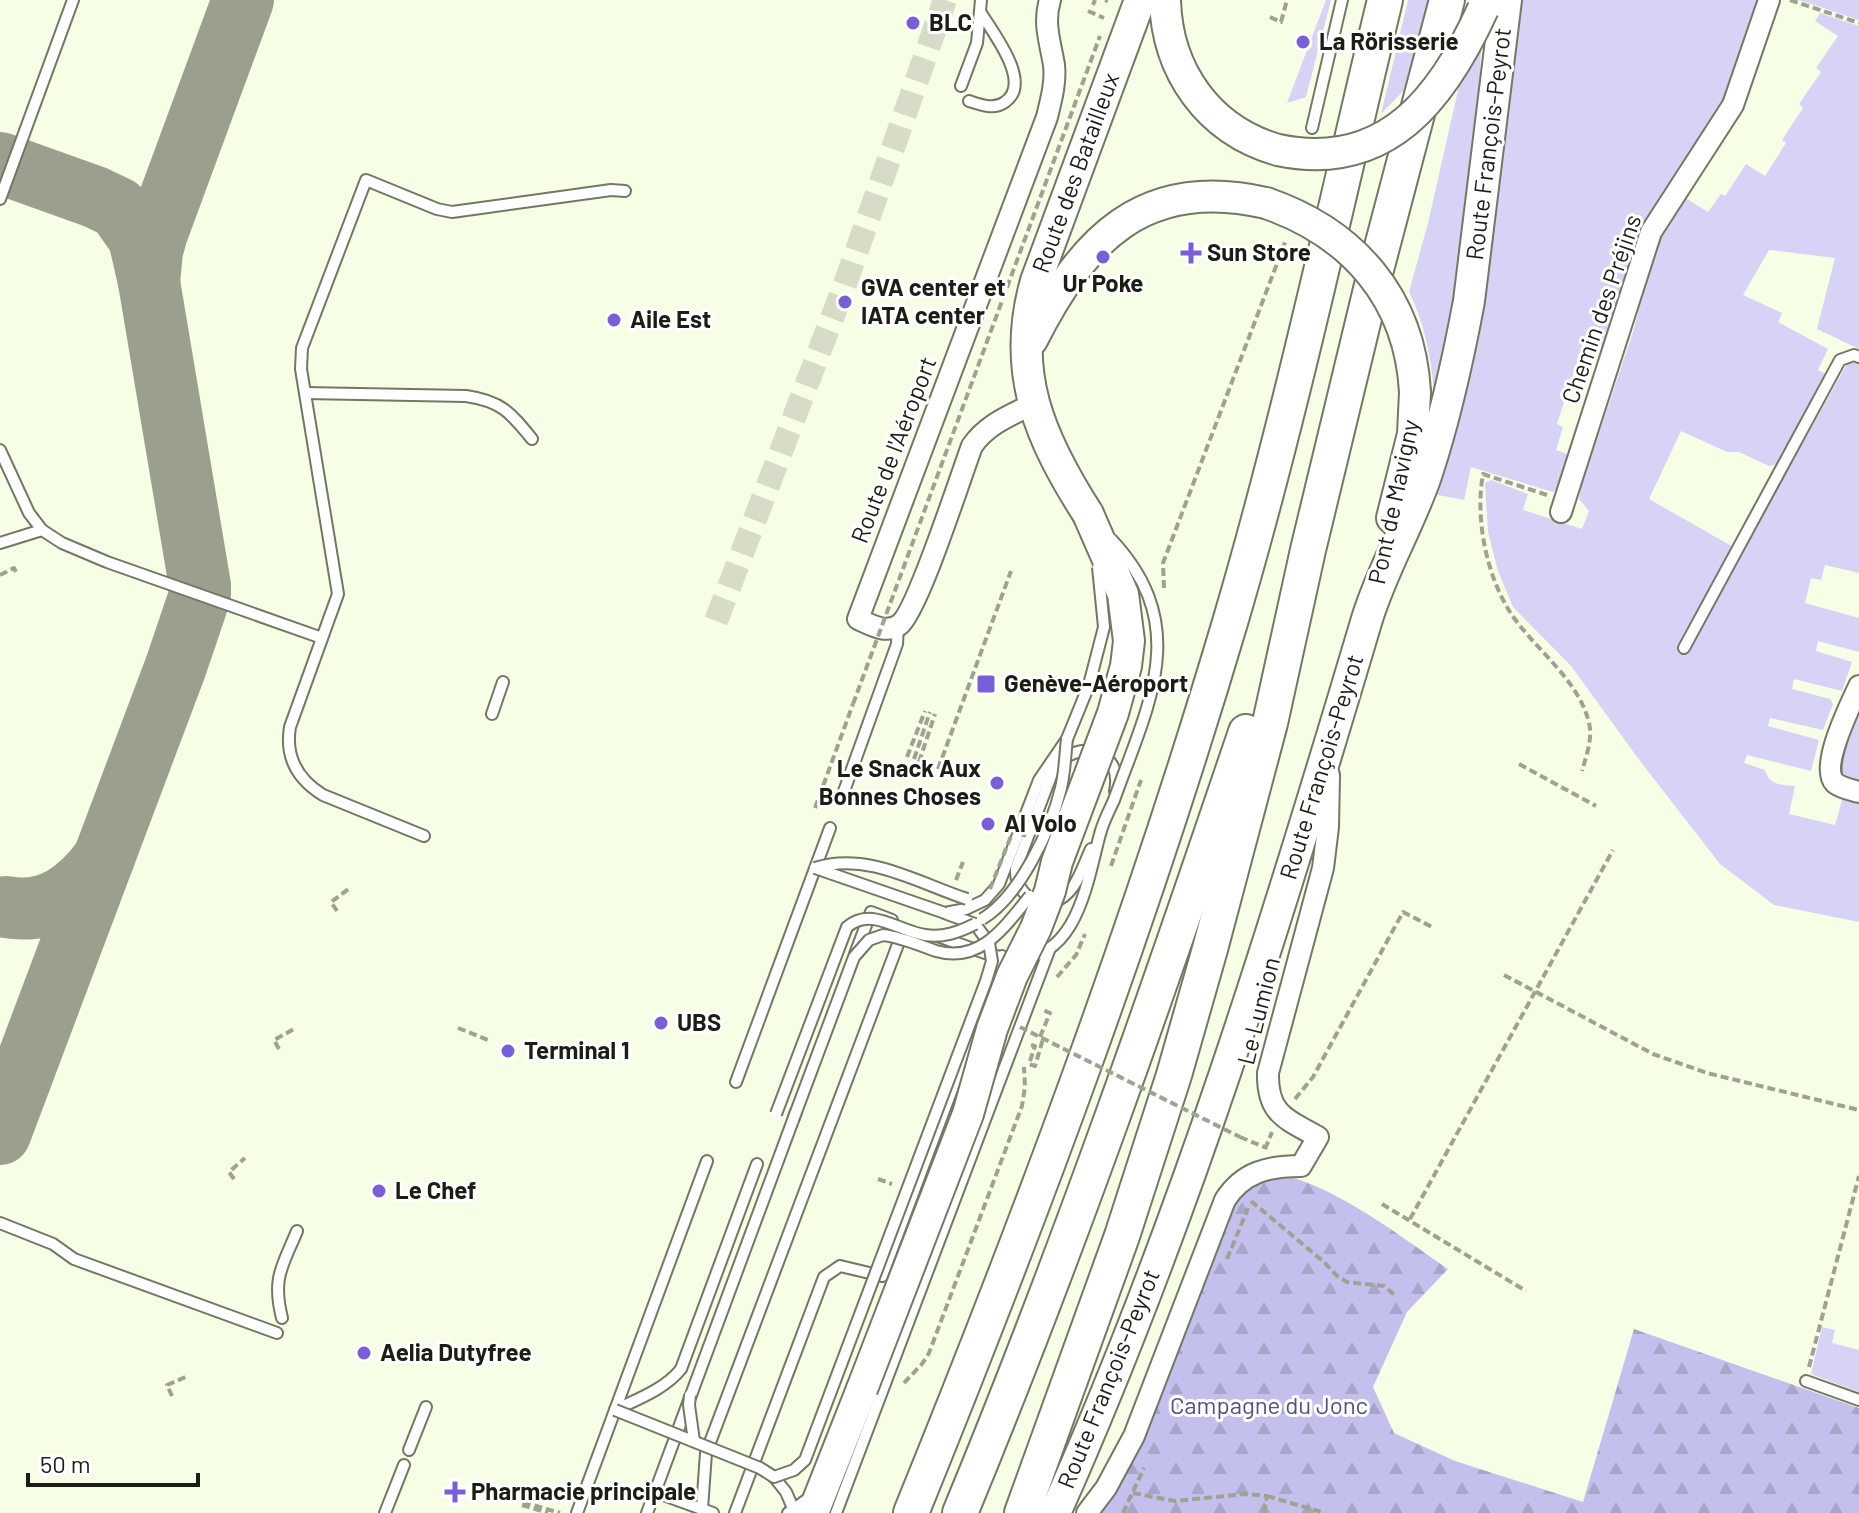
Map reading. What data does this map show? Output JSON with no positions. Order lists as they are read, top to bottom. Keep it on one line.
{"streets":{"main road":["Route François-Peyrot","Route des Batailleux","Pont de Mavigny"],"street":["Chemin des Préjins","Route de l'Aéroport","Le Lumion"]},"crossings":[["Route François-Peyrot","Pont de Mavigny"],["Route François-Peyrot","Le Lumion"],["Route des Batailleux","Pont de Mavigny"]],"parks":["Campagne du Jonc"],"places":{"other":["BLC","La Rörisserie","Ur Poke","GVA center et IATA center","Aile Est","Le Snack Aux Bonnes Choses","Al Volo","UBS","Terminal 1","Le Chef","Aelia Dutyfree"],"health":["Sun Store","Pharmacie principale"],"transit":["Genève-Aéroport"]},"scale_bar":"50 m"}
